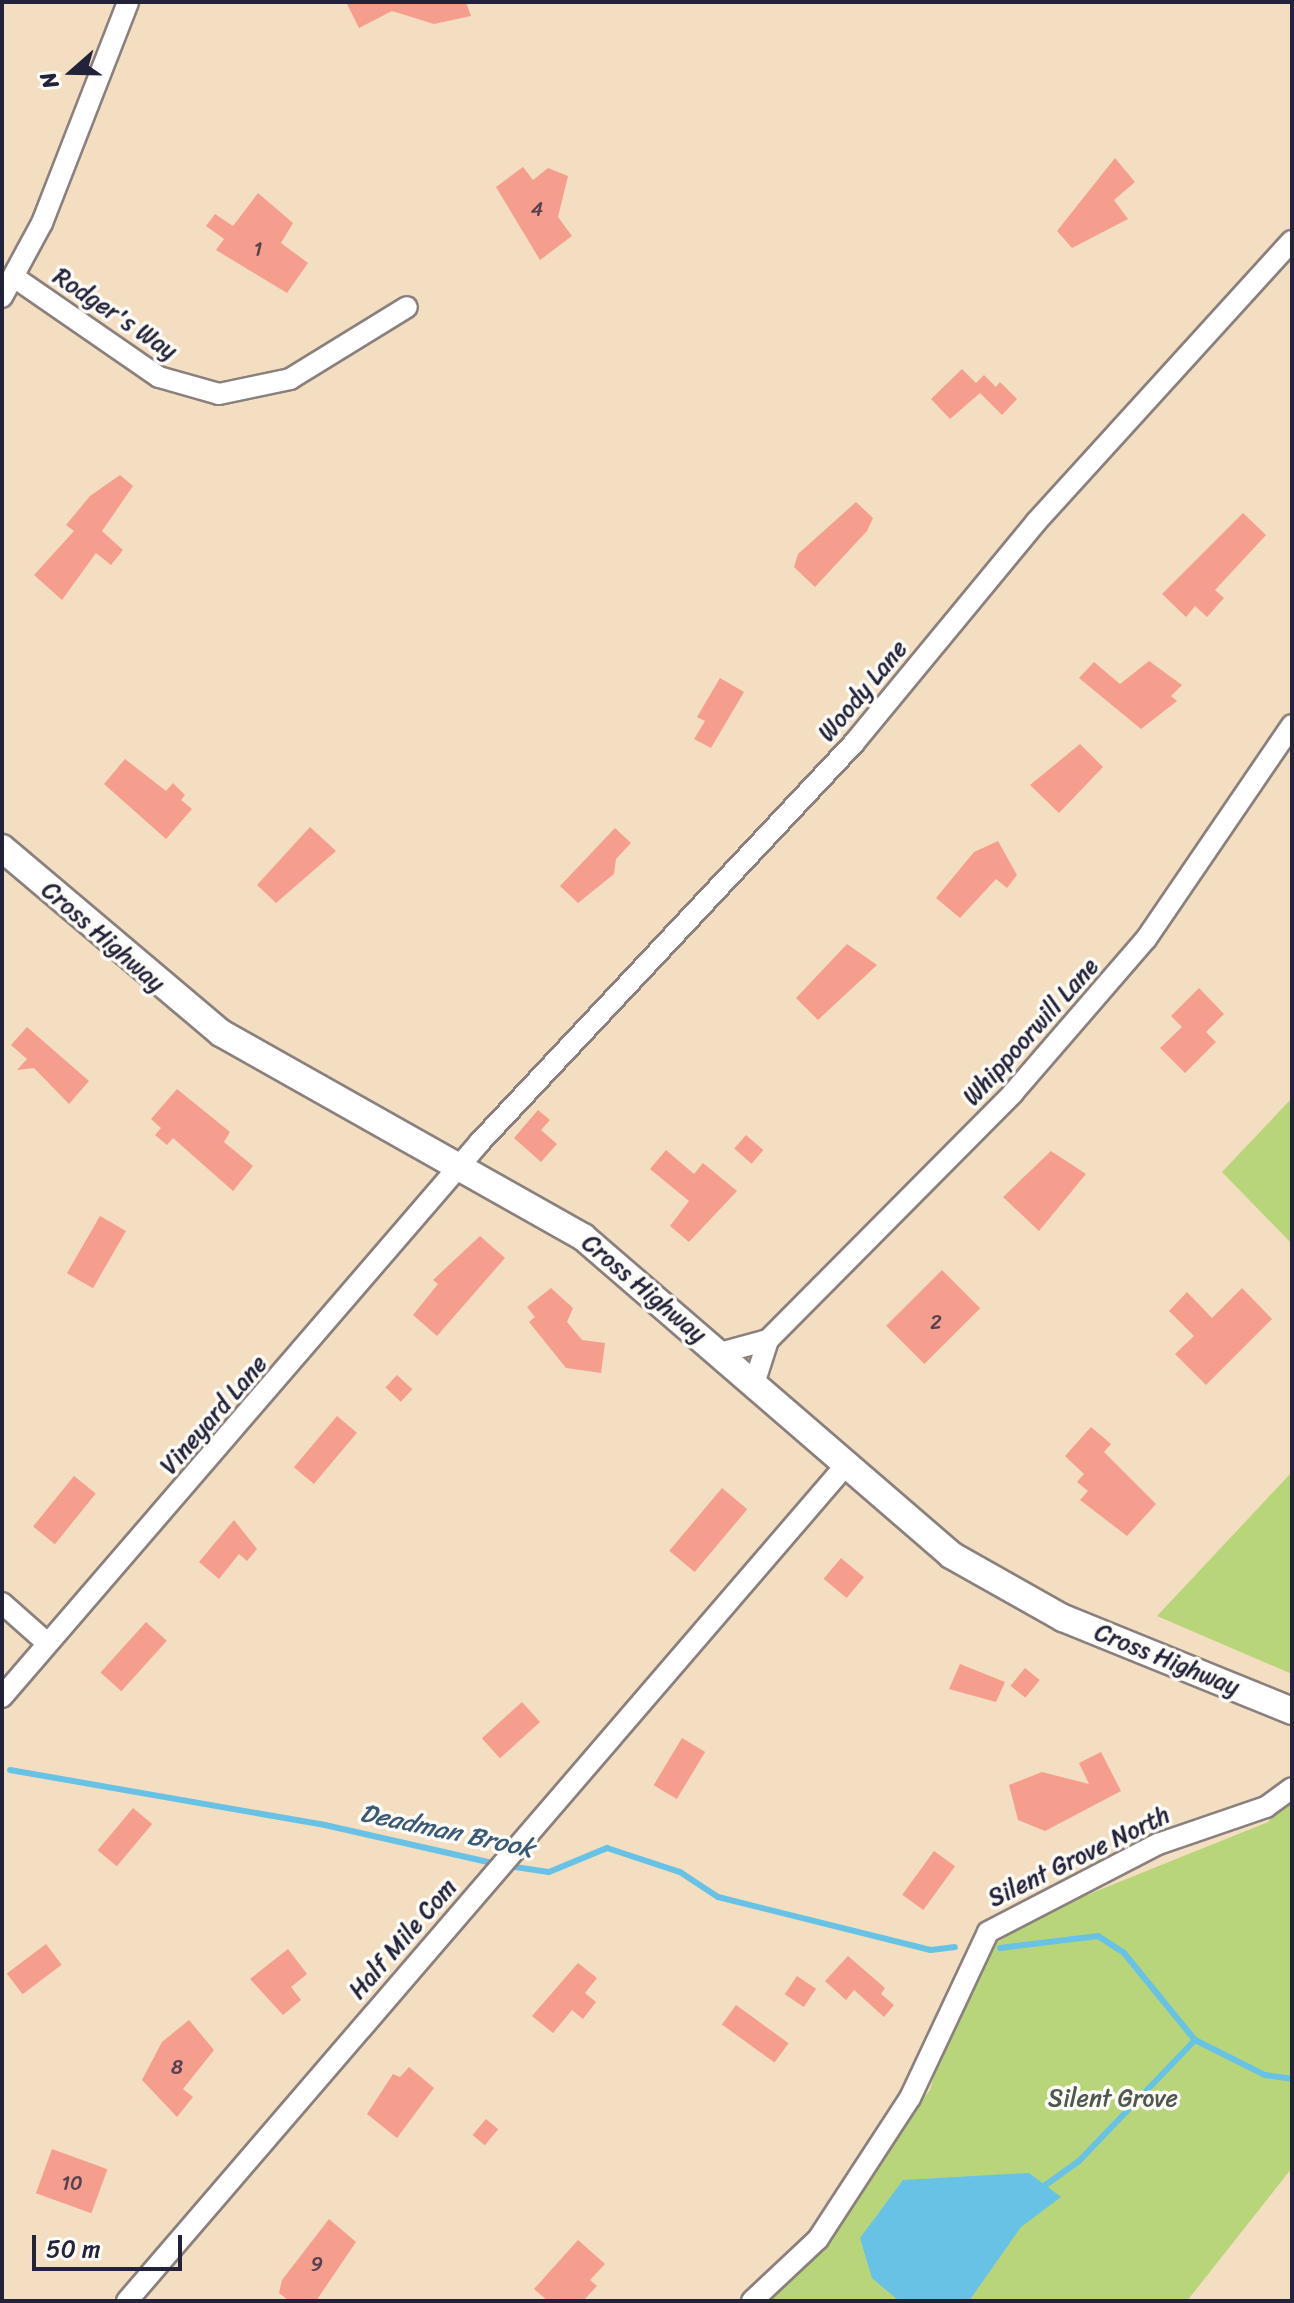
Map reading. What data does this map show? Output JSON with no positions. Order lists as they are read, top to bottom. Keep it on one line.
{"streets":{"street":["Rodger's Way","Woody Lane","Cross Highway","Whippoorwill Lane","Vineyard Lane","Silent Grove North","Half Mile Com"]},"crossings":[["Woody Lane","Cross Highway"],["Woody Lane","Vineyard Lane"],["Cross Highway","Whippoorwill Lane"],["Cross Highway","Vineyard Lane"],["Cross Highway","Half Mile Com"]],"water":["Deadman Brook"],"parks":["Silent Grove"],"house_numbers":["4","1","2","8","10","9"],"scale_bar":"50 m","north":"left"}
